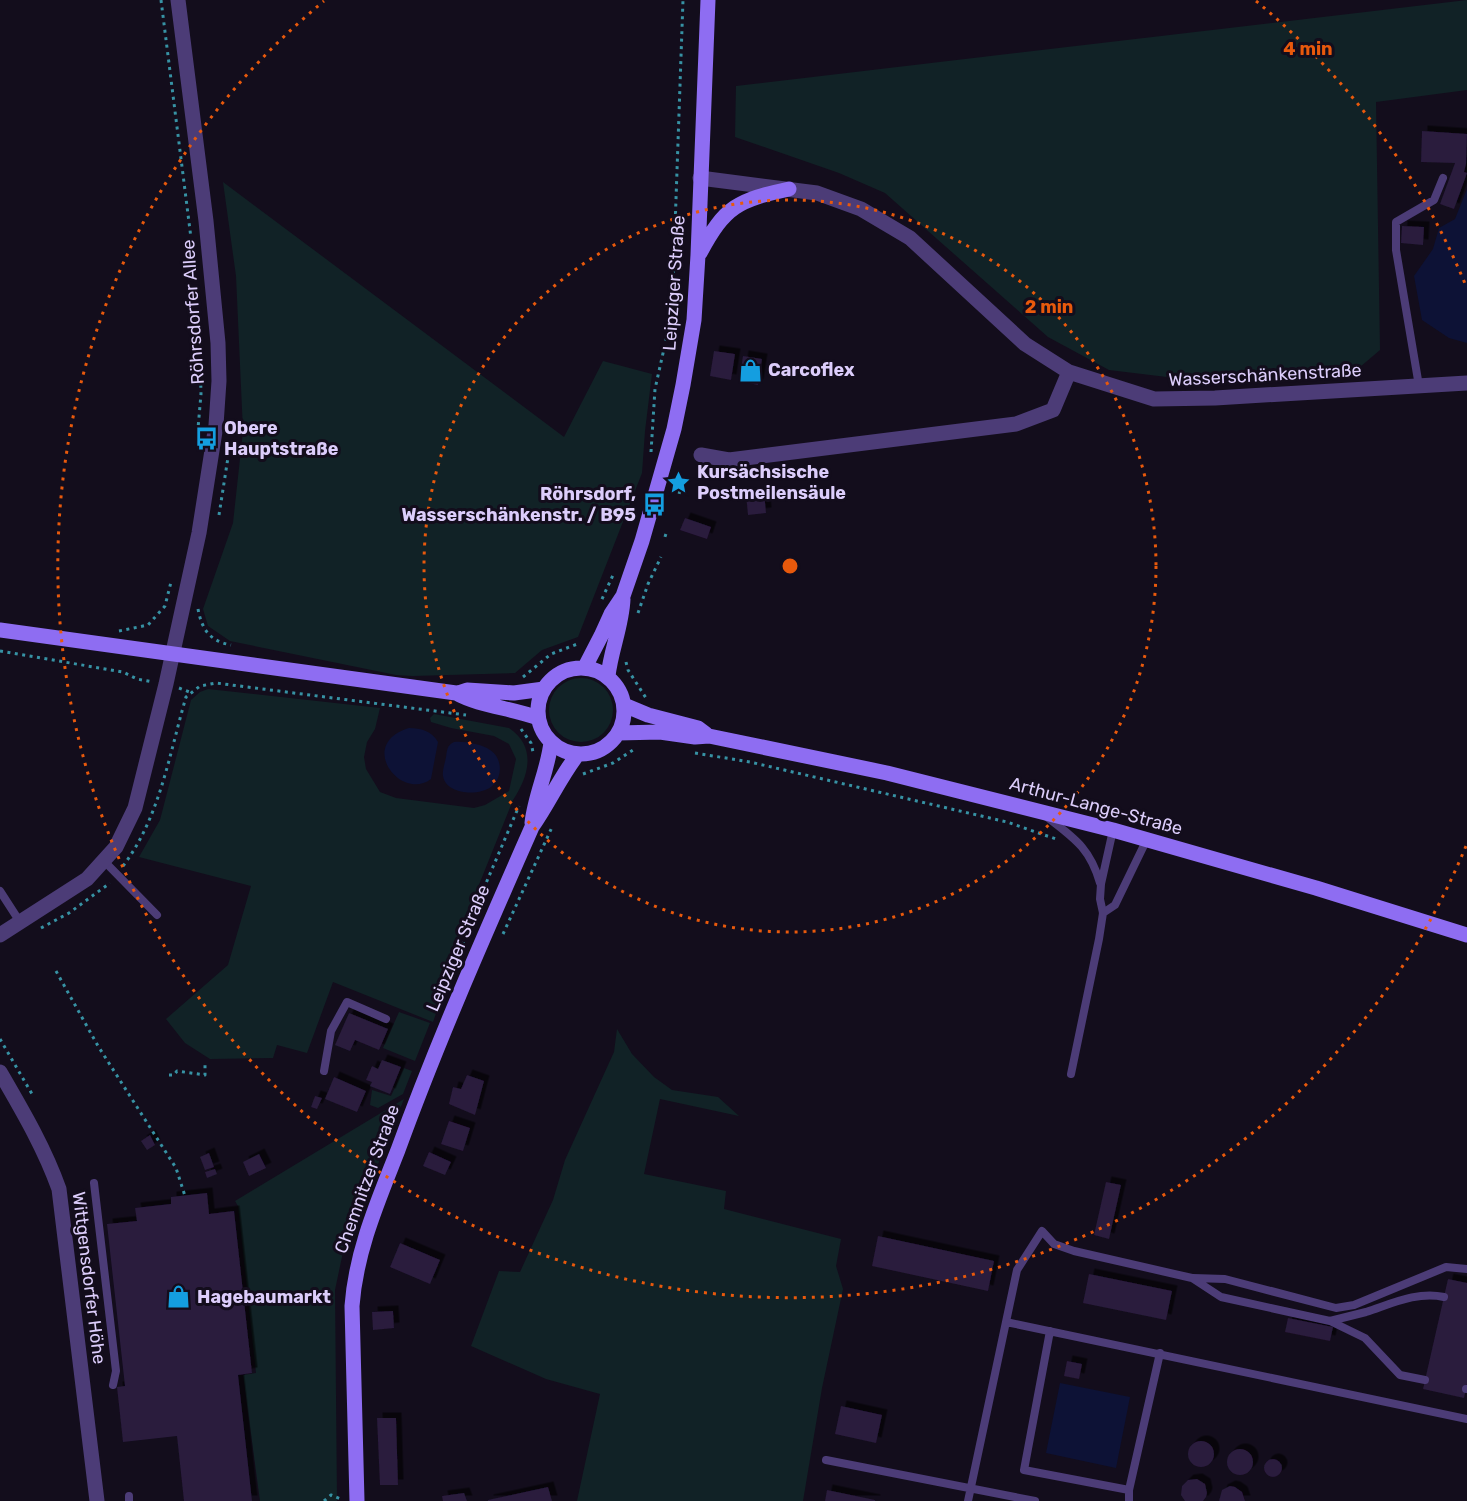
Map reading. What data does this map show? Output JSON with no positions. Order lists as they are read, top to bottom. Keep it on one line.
{"streets":{"main road":["Leipziger Straße","Arthur-Lange-Straße","Chemnitzer Straße"],"street":["Röhrsdorfer Allee","Wasserschänkenstraße","Wittgensdorfer Höhe"]},"crossings":[["Leipziger Straße","Wasserschänkenstraße"],["Leipziger Straße","Arthur-Lange-Straße"],["Leipziger Straße","Chemnitzer Straße"]],"places":{"shop":["Carcoflex","Hagebaumarkt"],"bus stop":["Obere Hauptstraße","Röhrsdorf, Wasserschänkenstr. / B95"],"place":["Kursächsische Postmeilensäule"]},"rings":["4 min","2 min"]}
